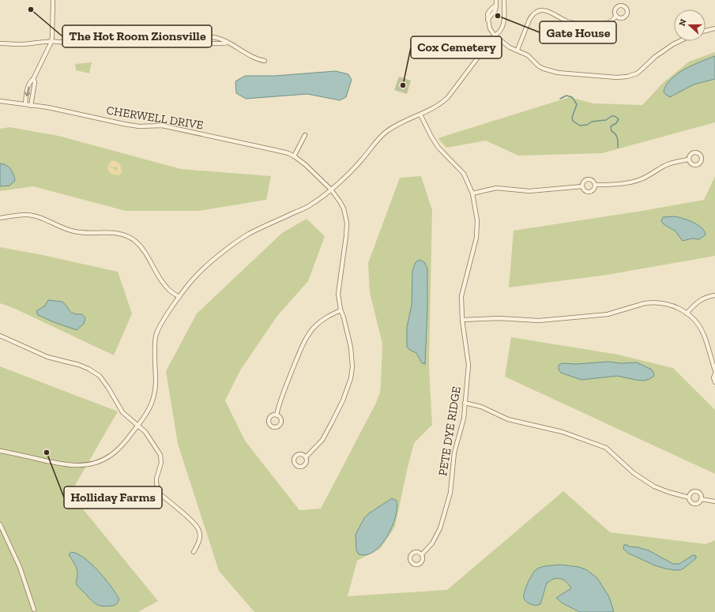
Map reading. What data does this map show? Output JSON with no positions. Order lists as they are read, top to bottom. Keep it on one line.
{"streets":{"street":["CHERWELL DRIVE","PETE DYE RIDGE"]},"places":["The Hot Room Zionsville","Gate House","Cox Cemetery","Holliday Farms"],"north":"left"}
